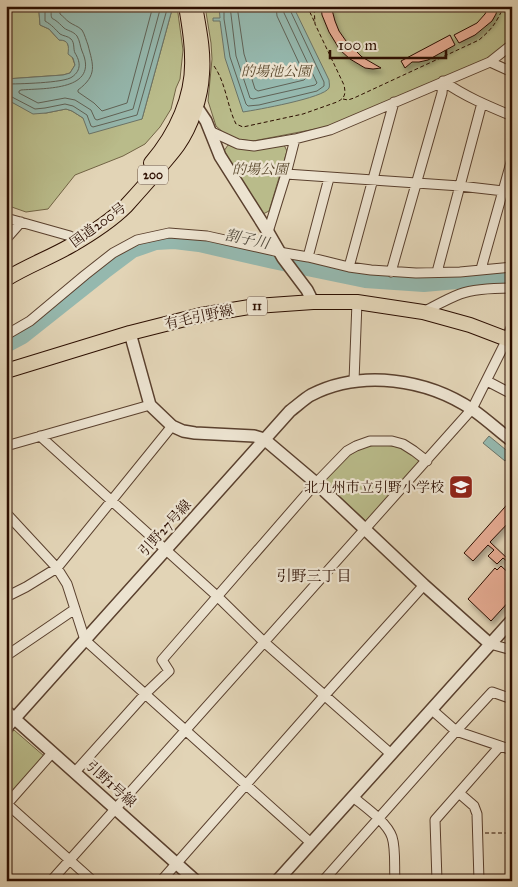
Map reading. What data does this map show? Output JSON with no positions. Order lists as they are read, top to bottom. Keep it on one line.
{"streets":{"main road":["200","国道200号","11","有毛引野線"],"street":["引野27号線","引野1号線"]},"crossings":[["引野27号線","引野1号線"]],"districts":["引野三丁目"],"water":["割子川"],"parks":["的場池公園","的場公園"],"places":{"school or university":["北九州市立引野小学校"]},"scale_bar":"100 m"}
